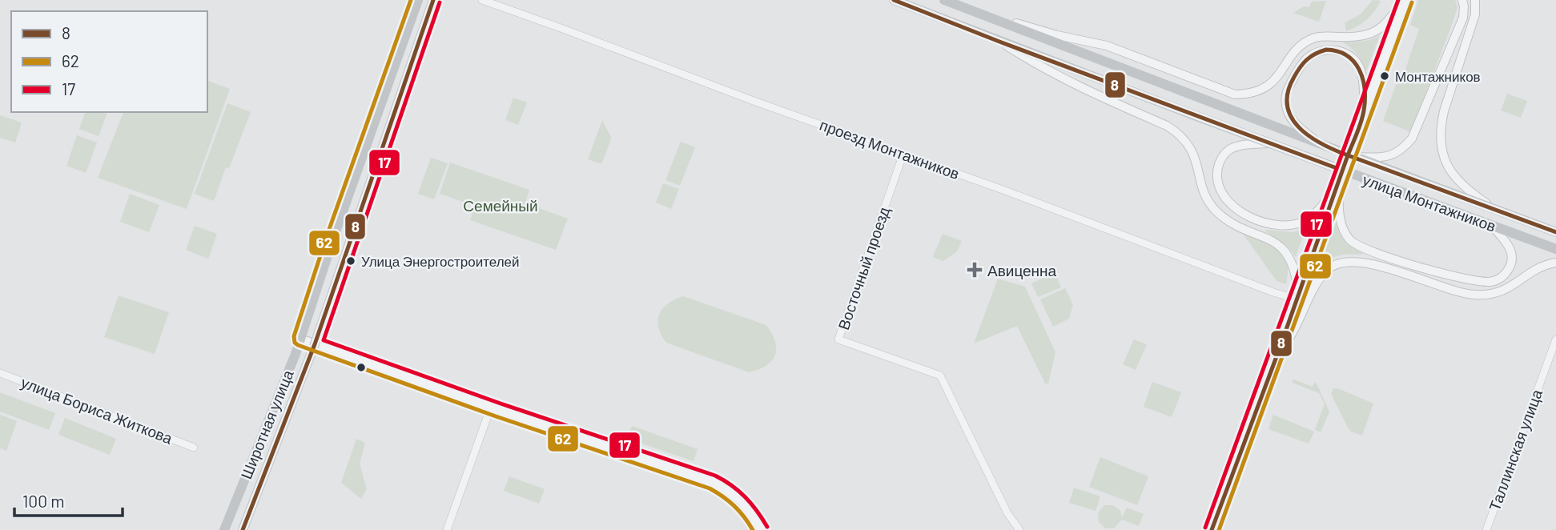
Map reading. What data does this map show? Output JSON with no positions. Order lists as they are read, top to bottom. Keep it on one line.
{"streets":{"main road":["улица Монтажников","Широтная улица"],"street":["проезд Монтажников","Восточный проезд","улица Бориса Житкова","Таллинская улица"]},"crossings":[["проезд Монтажников","Восточный проезд"]],"parks":["Семейный"],"places":{"other":["Монтажников","Улица Энергостроителей"],"health":["Авиценна"]},"lines":["transit line 8","transit line 62","transit line 17"],"legend":["8","62","17"],"scale_bar":"100 m"}
